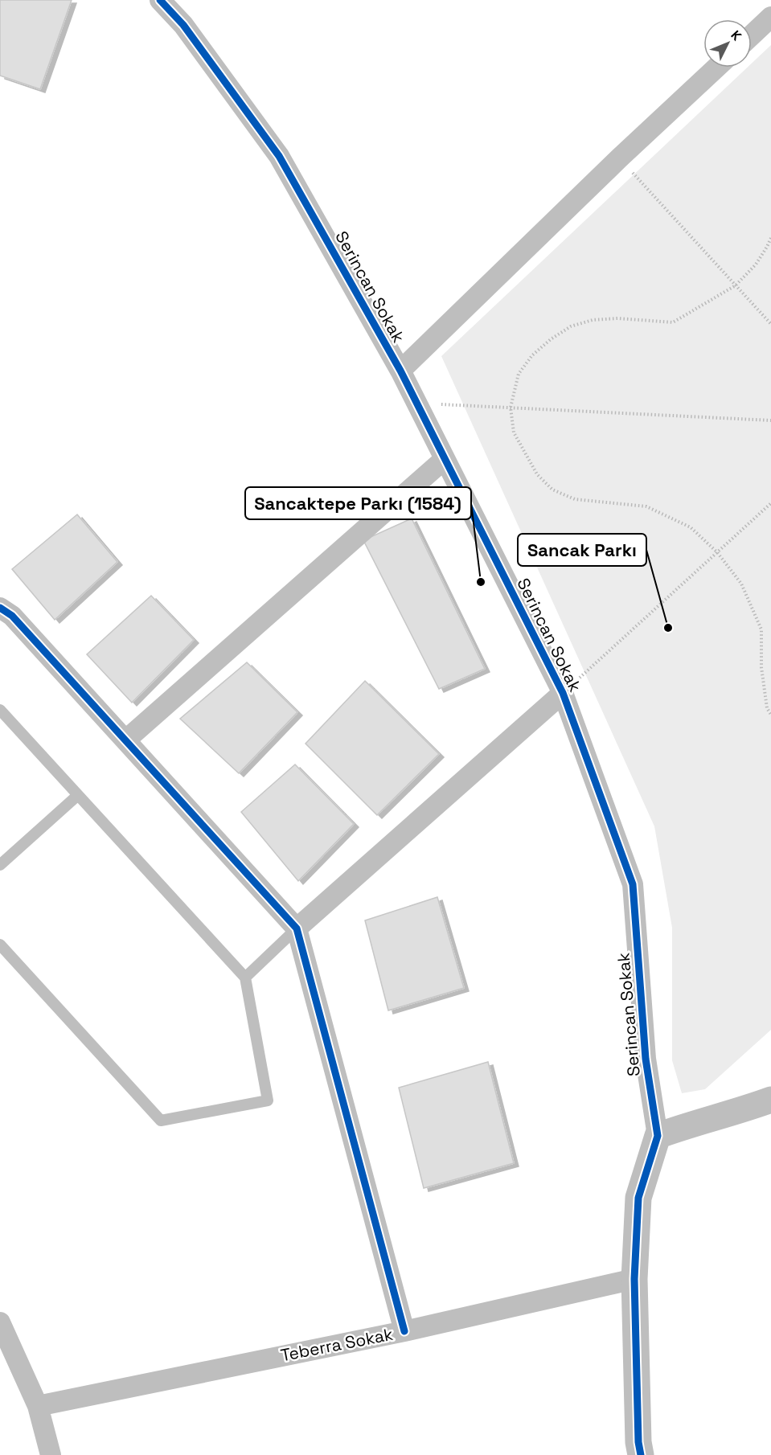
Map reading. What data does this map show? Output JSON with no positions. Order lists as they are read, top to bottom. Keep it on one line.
{"streets":{"street":["Serincan Sokak","Teberra Sokak"]},"places":["Sancaktepe Parkı (1584)","Sancak Parkı"],"north":"top right"}
